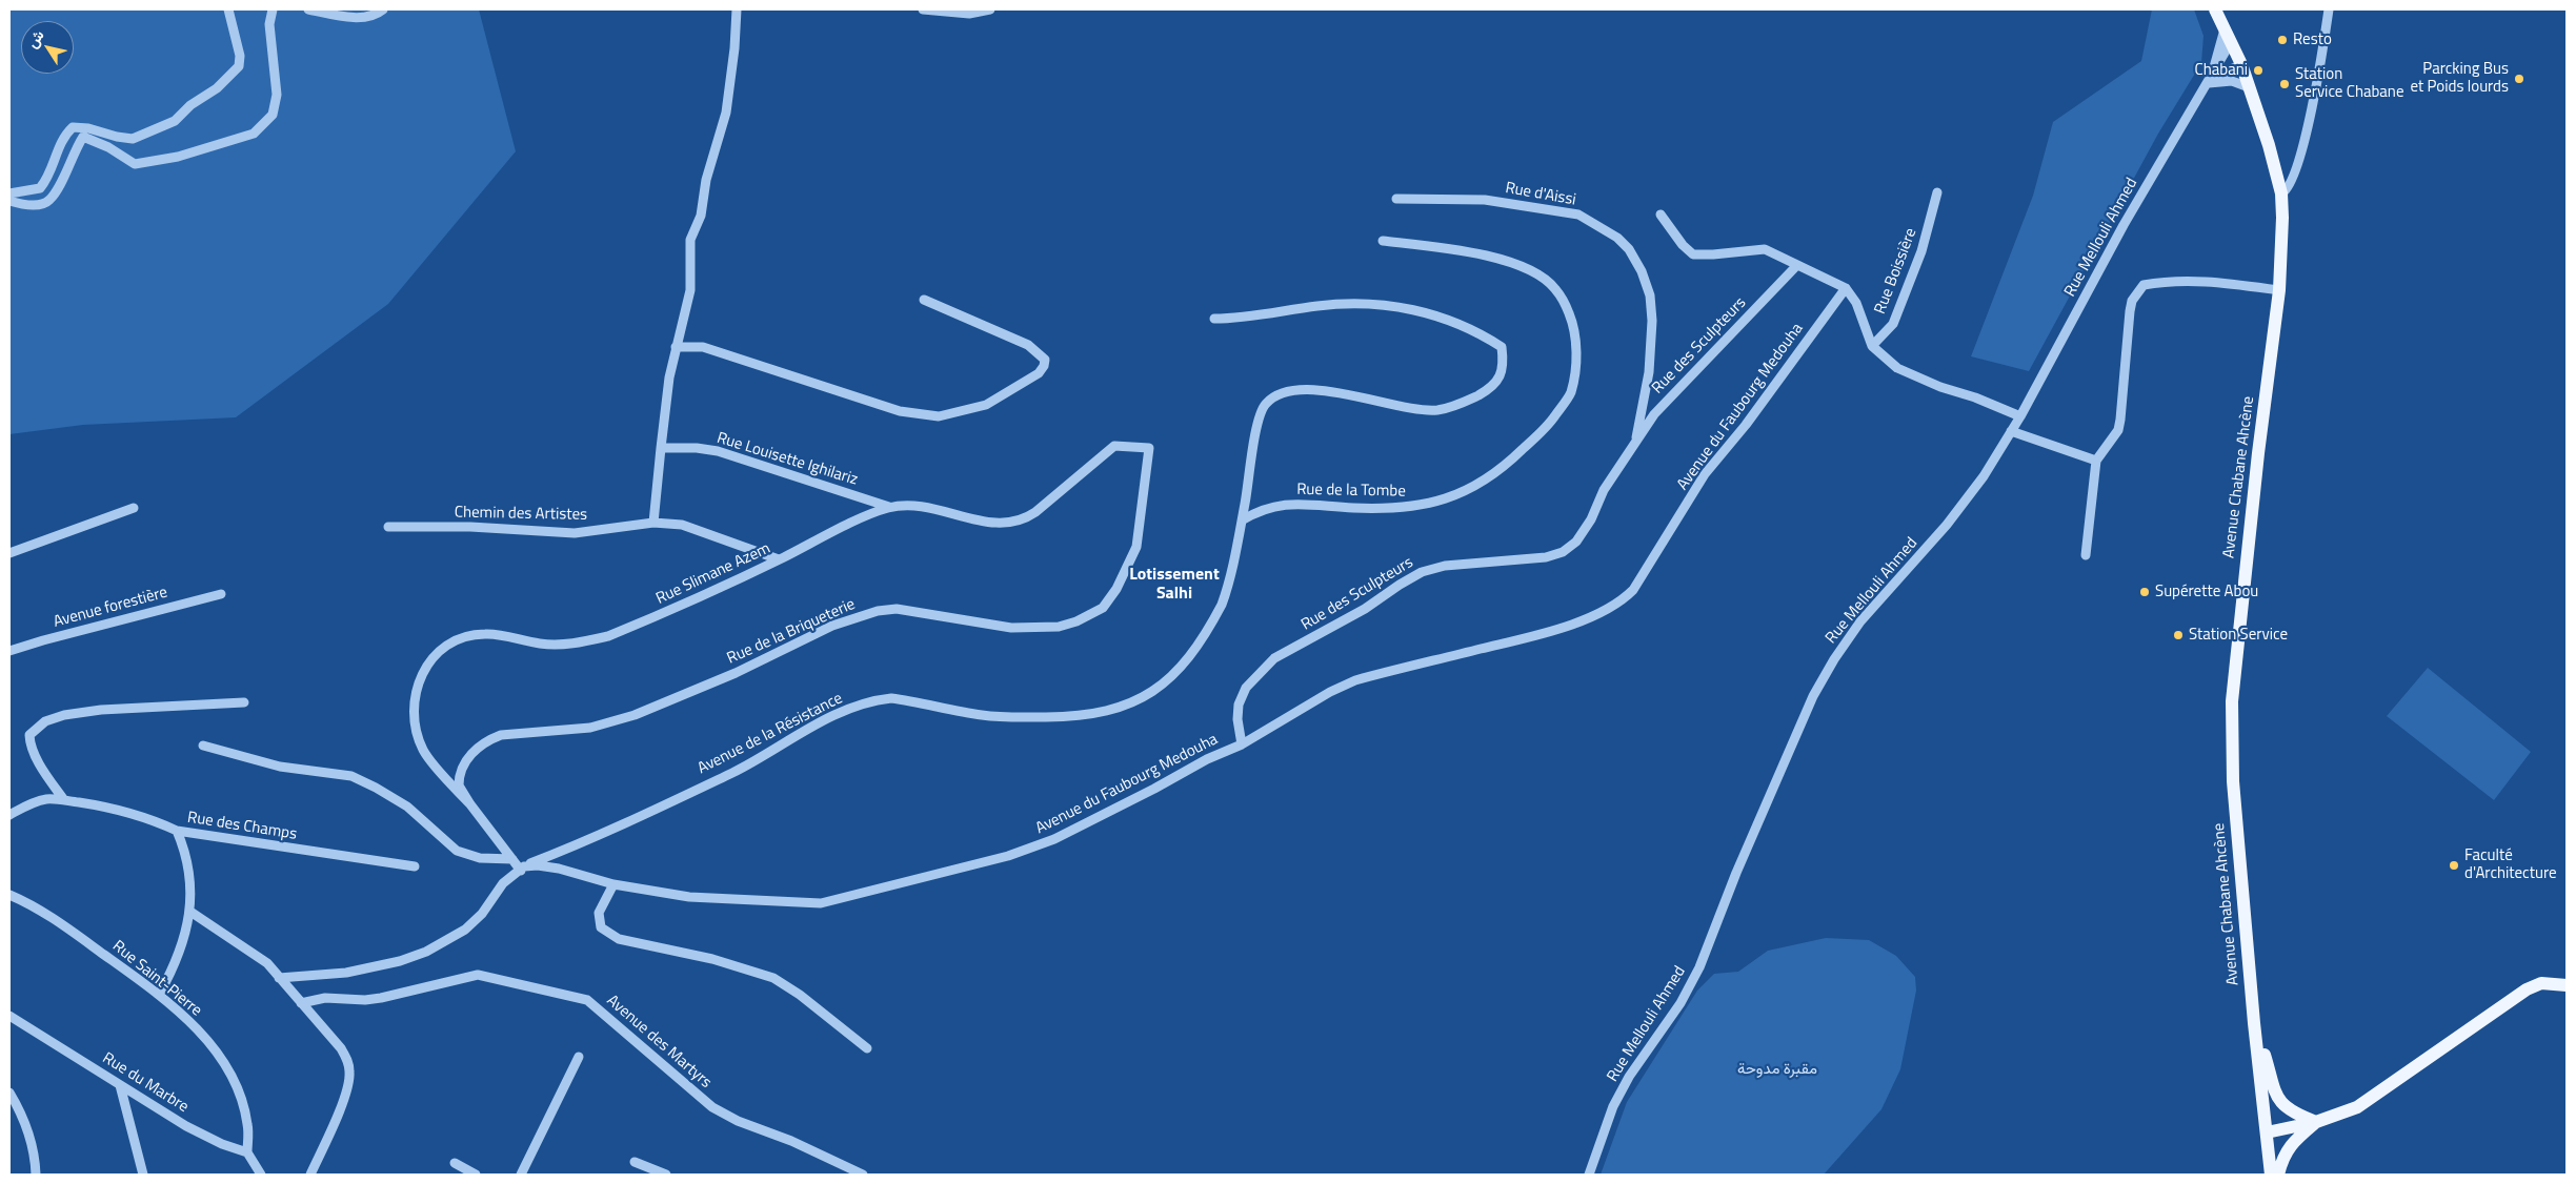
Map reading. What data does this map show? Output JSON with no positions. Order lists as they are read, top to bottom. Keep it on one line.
{"streets":{"main road":["Avenue Chabane Ahcène"],"street":["Rue d'Aissi","Rue Mellouli Ahmed","Rue Boissière","Rue des Sculpteurs","Avenue du Faubourg Medouha","Rue Louisette Ighilariz","Rue de la Tombe","Chemin des Artistes","Rue Slimane Azem","Avenue forestière","Rue de la Briqueterie","Avenue de la Résistance","Rue des Champs","Rue Saint-Pierre","Avenue des Martyrs","Rue du Marbre"]},"crossings":[["Rue d'Aissi","Rue des Sculpteurs"],["Rue Mellouli Ahmed","Avenue Chabane Ahcène"],["Rue des Sculpteurs","Avenue du Faubourg Medouha"],["Avenue du Faubourg Medouha","Rue de la Briqueterie"],["Avenue du Faubourg Medouha","Avenue de la Résistance"],["Rue Louisette Ighilariz","Rue Slimane Azem"],["Rue de la Tombe","Avenue de la Résistance"],["Rue Slimane Azem","Rue de la Briqueterie"],["Rue de la Briqueterie","Avenue de la Résistance"],["Rue Saint-Pierre","Rue du Marbre"]],"districts":["Lotissement Salhi"],"parks":["مقبرة مدوحة"],"places":["Resto","Chabani","Parcking Bus et Poids lourds","Station Service Chabane","Supérette Abou","Station Service","Faculté d'Architecture"],"north":"top left"}
